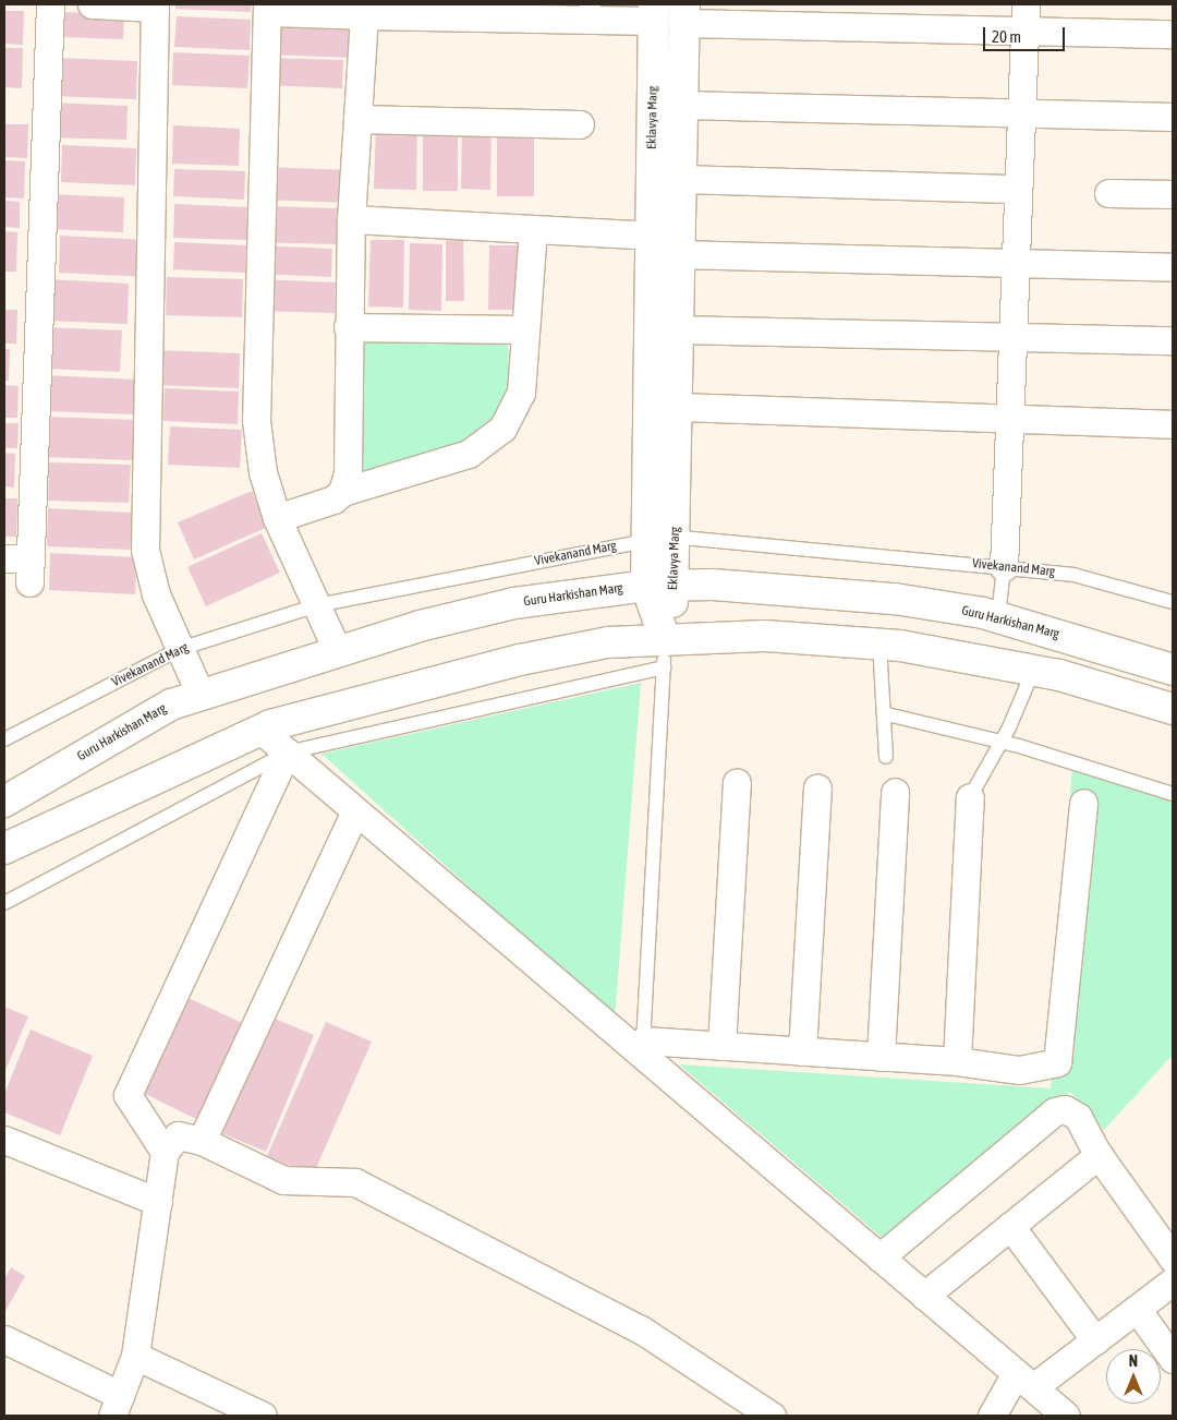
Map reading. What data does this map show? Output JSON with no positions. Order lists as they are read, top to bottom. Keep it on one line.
{"streets":{"main road":["Eklavya Marg","Guru Harkishan Marg"],"lane":["Vivekanand Marg"]},"crossings":[["Eklavya Marg","Vivekanand Marg"],["Eklavya Marg","Guru Harkishan Marg"]],"scale_bar":"20 m","north":"top"}
